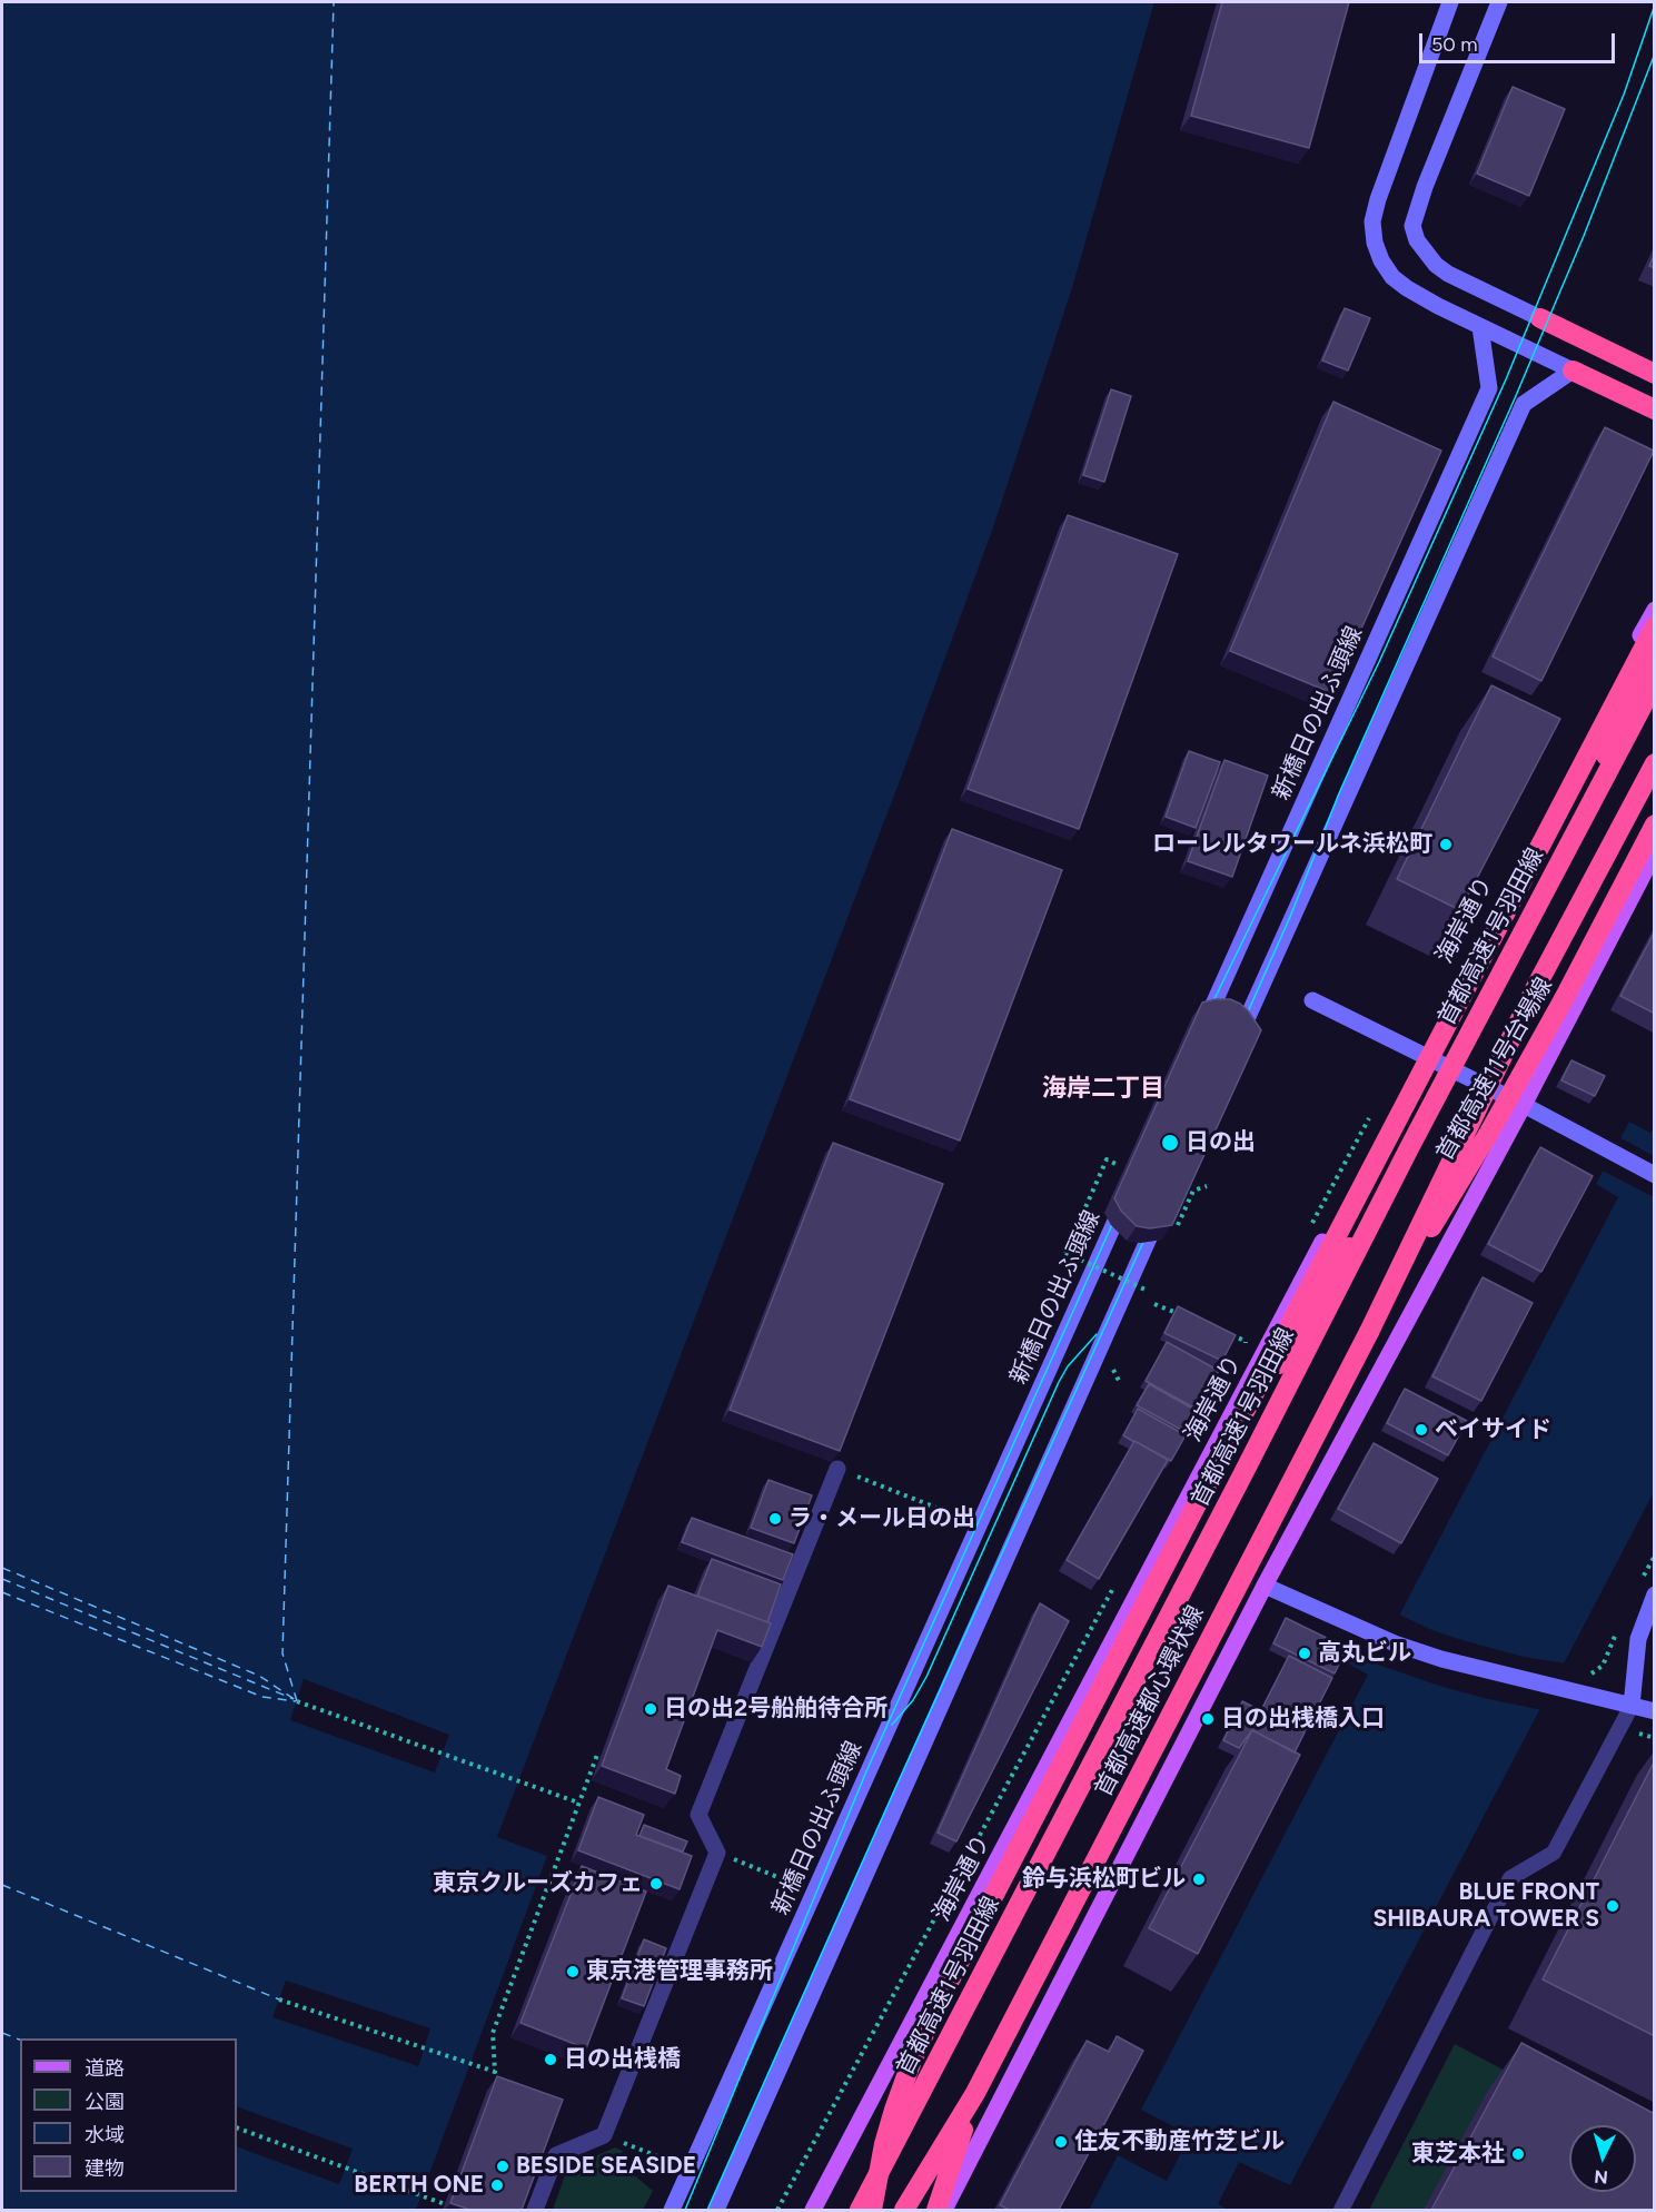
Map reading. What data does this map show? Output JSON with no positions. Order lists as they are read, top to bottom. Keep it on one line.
{"streets":{"highway":["首都高速1号羽田線","首都高速11号台場線","首都高速都心環状線"],"main road":["新橋日の出ふ頭線","海岸通り"]},"crossings":[["首都高速11号台場線","首都高速都心環状線"]],"districts":["海岸二丁目"],"places":["ローレルタワールネ浜松町","日の出","ベイサイド","ラ・メール日の出","高丸ビル","日の出2号船舶待合所","日の出桟橋入口","鈴与浜松町ビル","東京クルーズカフェ","BLUE FRONT SHIBAURA TOWER S","東京港管理事務所","日の出桟橋","住友不動産竹芝ビル","東芝本社","BESIDE SEASIDE","BERTH ONE"],"legend":["道路","公園","水域","建物"],"scale_bar":"50 m","north":"bottom"}
